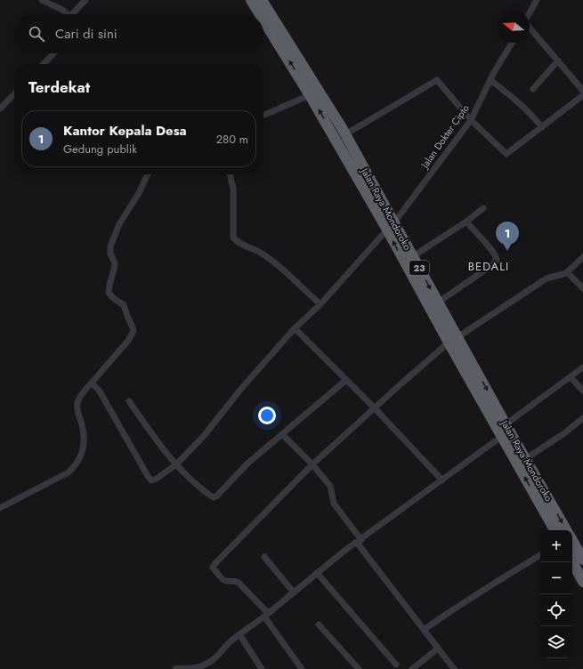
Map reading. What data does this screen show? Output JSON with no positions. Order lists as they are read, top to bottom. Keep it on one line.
{"streets":{"highway":["Jalan Raya Mondoroko","23"],"street":["Jalan Dokter Cipto"]},"crossings":[["Jalan Dokter Cipto","Jalan Raya Mondoroko"]],"districts":["BEDALI"],"north":"left","page":{"search":"Cari di sini","heading":"Terdekat","list":[{"mark":"1","name":"Kantor Kepala Desa","note":"Gedung publik","value":"280 m"}],"pins":"1","map_buttons":["+","−"]}}
